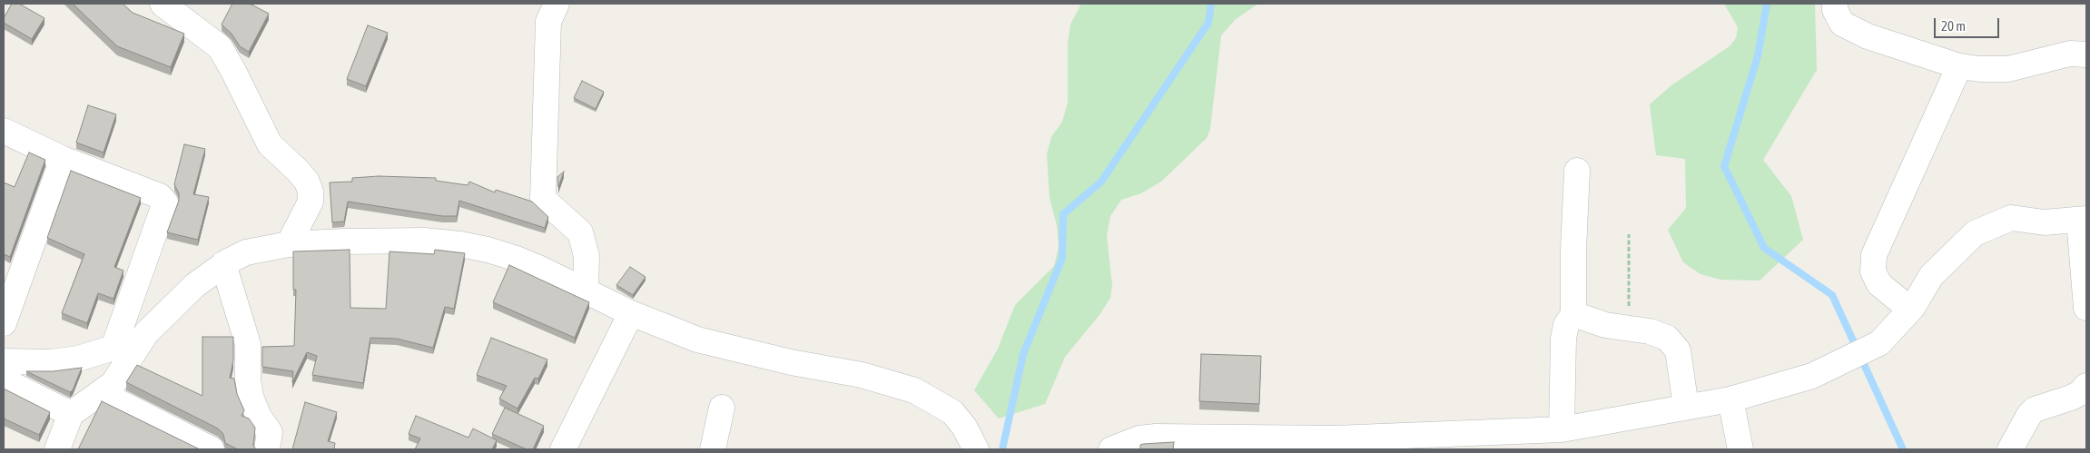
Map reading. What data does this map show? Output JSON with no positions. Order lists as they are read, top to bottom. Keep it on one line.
{"scale_bar":"20 m"}
